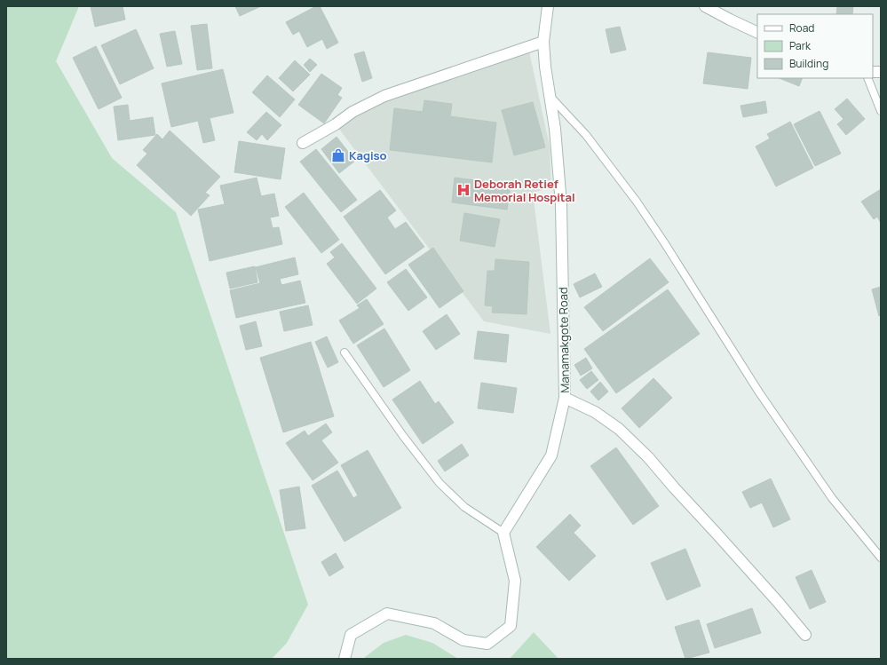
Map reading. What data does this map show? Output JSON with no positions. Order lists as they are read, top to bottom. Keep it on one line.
{"streets":{"street":["Manamakgote Road"]},"places":{"shop":["Kagiso"],"hospital":["Deborah Retief Memorial Hospital"]},"legend":["Road","Park","Building"]}
